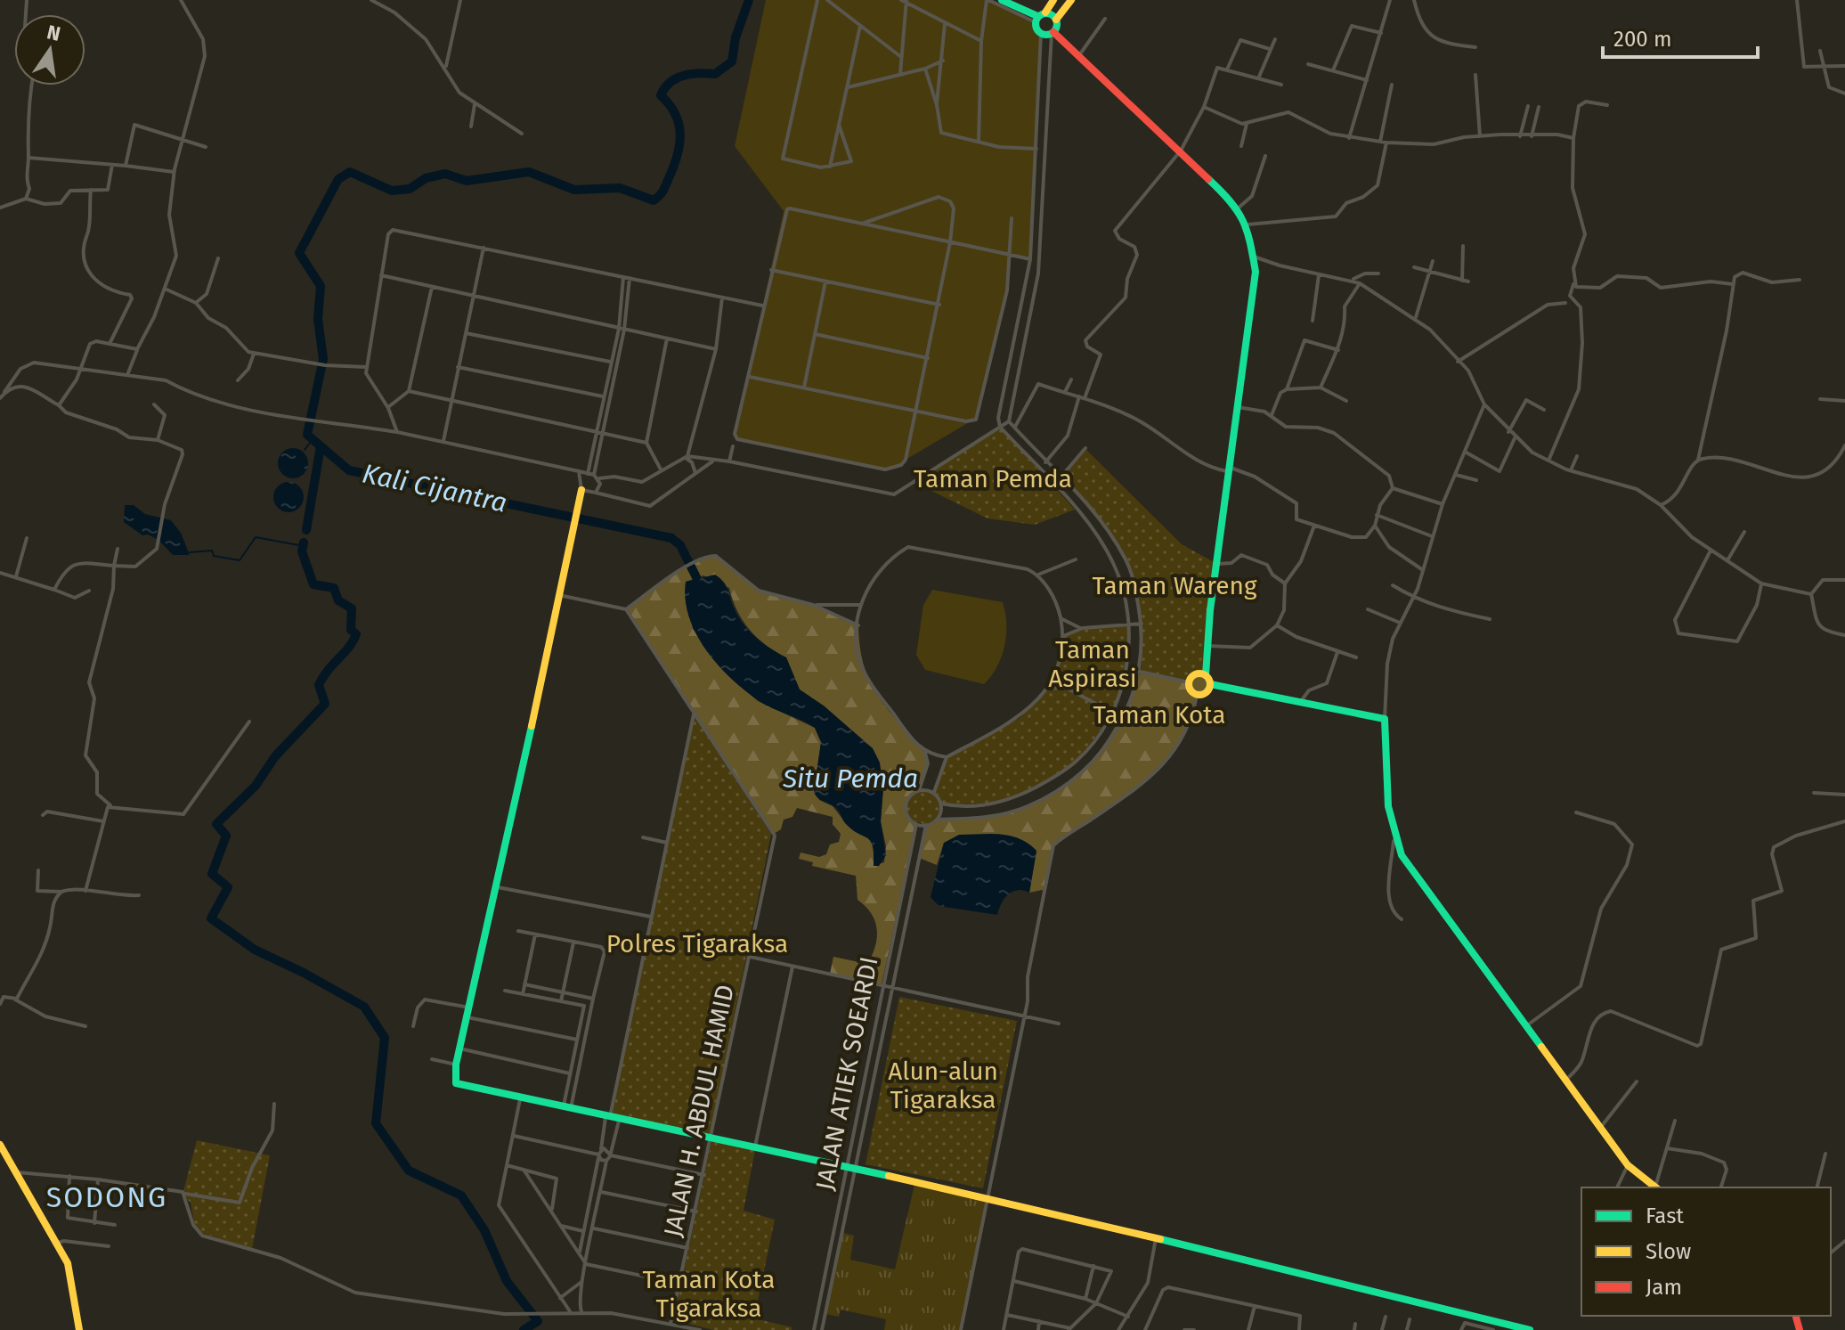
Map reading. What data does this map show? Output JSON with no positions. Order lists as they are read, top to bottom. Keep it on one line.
{"streets":{"street":["JALAN ATIEK SOEARDI","JALAN H. ABDUL HAMID"]},"districts":["SODONG"],"water":["Kali Cijantra","Situ Pemda"],"parks":["Taman Pemda","Taman Wareng","Taman Aspirasi","Taman Kota","Polres Tigaraksa","Alun-alun Tigaraksa","Taman Kota Tigaraksa"],"legend":["Fast","Slow","Jam"],"scale_bar":"200 m","north":"top"}
